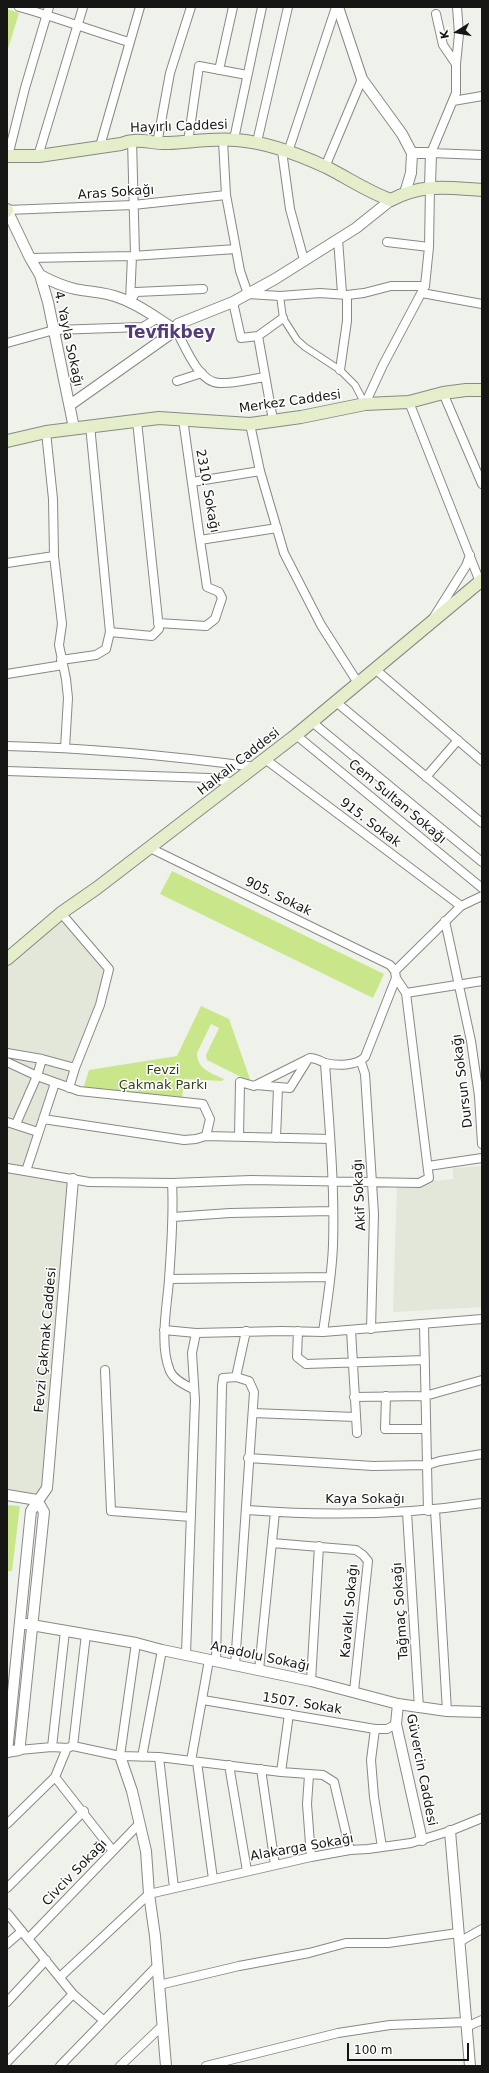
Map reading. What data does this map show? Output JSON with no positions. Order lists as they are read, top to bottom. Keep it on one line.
{"streets":{"main road":["Hayırlı Caddesi","Merkez Caddesi","Halkalı Caddesi"],"street":["Aras Sokağı","4. Yayla Sokağı","2310. Sokağı","Cem Sultan Sokağı","915. Sokak","905. Sokak","Dursun Sokağı","Akif Sokağı","Fevzi Çakmak Caddesi","Kaya Sokağı","Kavaklı Sokağı","Tağmaç Sokağı","Anadolu Sokağı","1507. Sokak","Güvercin Caddesi","Alakarga Sokağı","Civciv Sokağı"]},"crossings":[["Aras Sokağı","4. Yayla Sokağı"],["4. Yayla Sokağı","Merkez Caddesi"],["Merkez Caddesi","2310. Sokağı"],["Halkalı Caddesi","Cem Sultan Sokağı"],["Halkalı Caddesi","915. Sokak"],["Halkalı Caddesi","905. Sokak"],["Kaya Sokağı","Tağmaç Sokağı"],["Kavaklı Sokağı","Anadolu Sokağı"],["Tağmaç Sokağı","Anadolu Sokağı"],["Anadolu Sokağı","Güvercin Caddesi"],["1507. Sokak","Güvercin Caddesi"],["Güvercin Caddesi","Alakarga Sokağı"]],"districts":["Tevfikbey"],"parks":["Fevzi Çakmak Parkı"],"scale_bar":"100 m","north":"left"}
